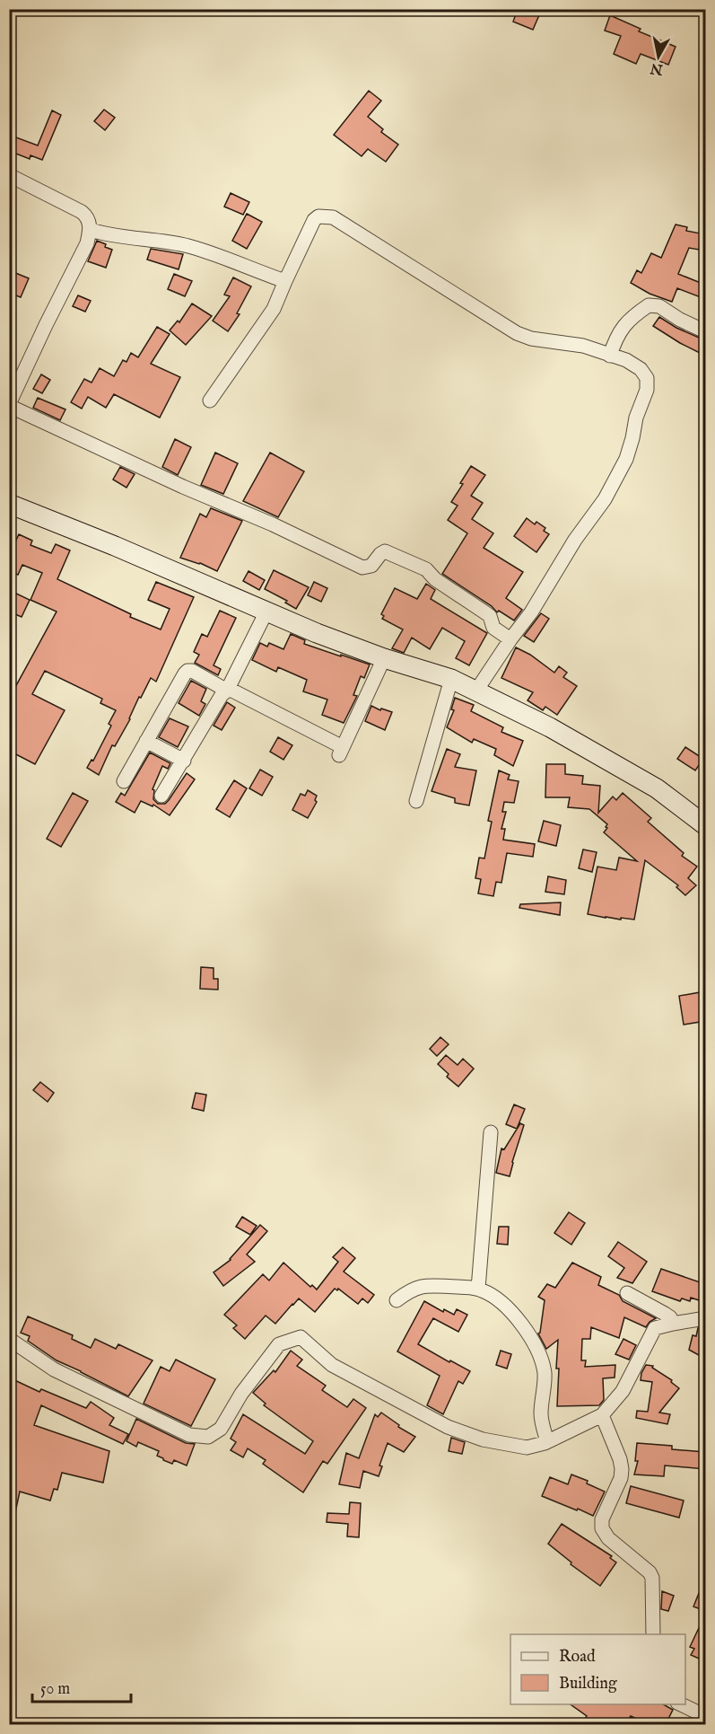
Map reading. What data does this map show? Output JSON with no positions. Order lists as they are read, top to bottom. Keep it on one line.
{"legend":["Road","Building"],"scale_bar":"50 m","north":"bottom"}
